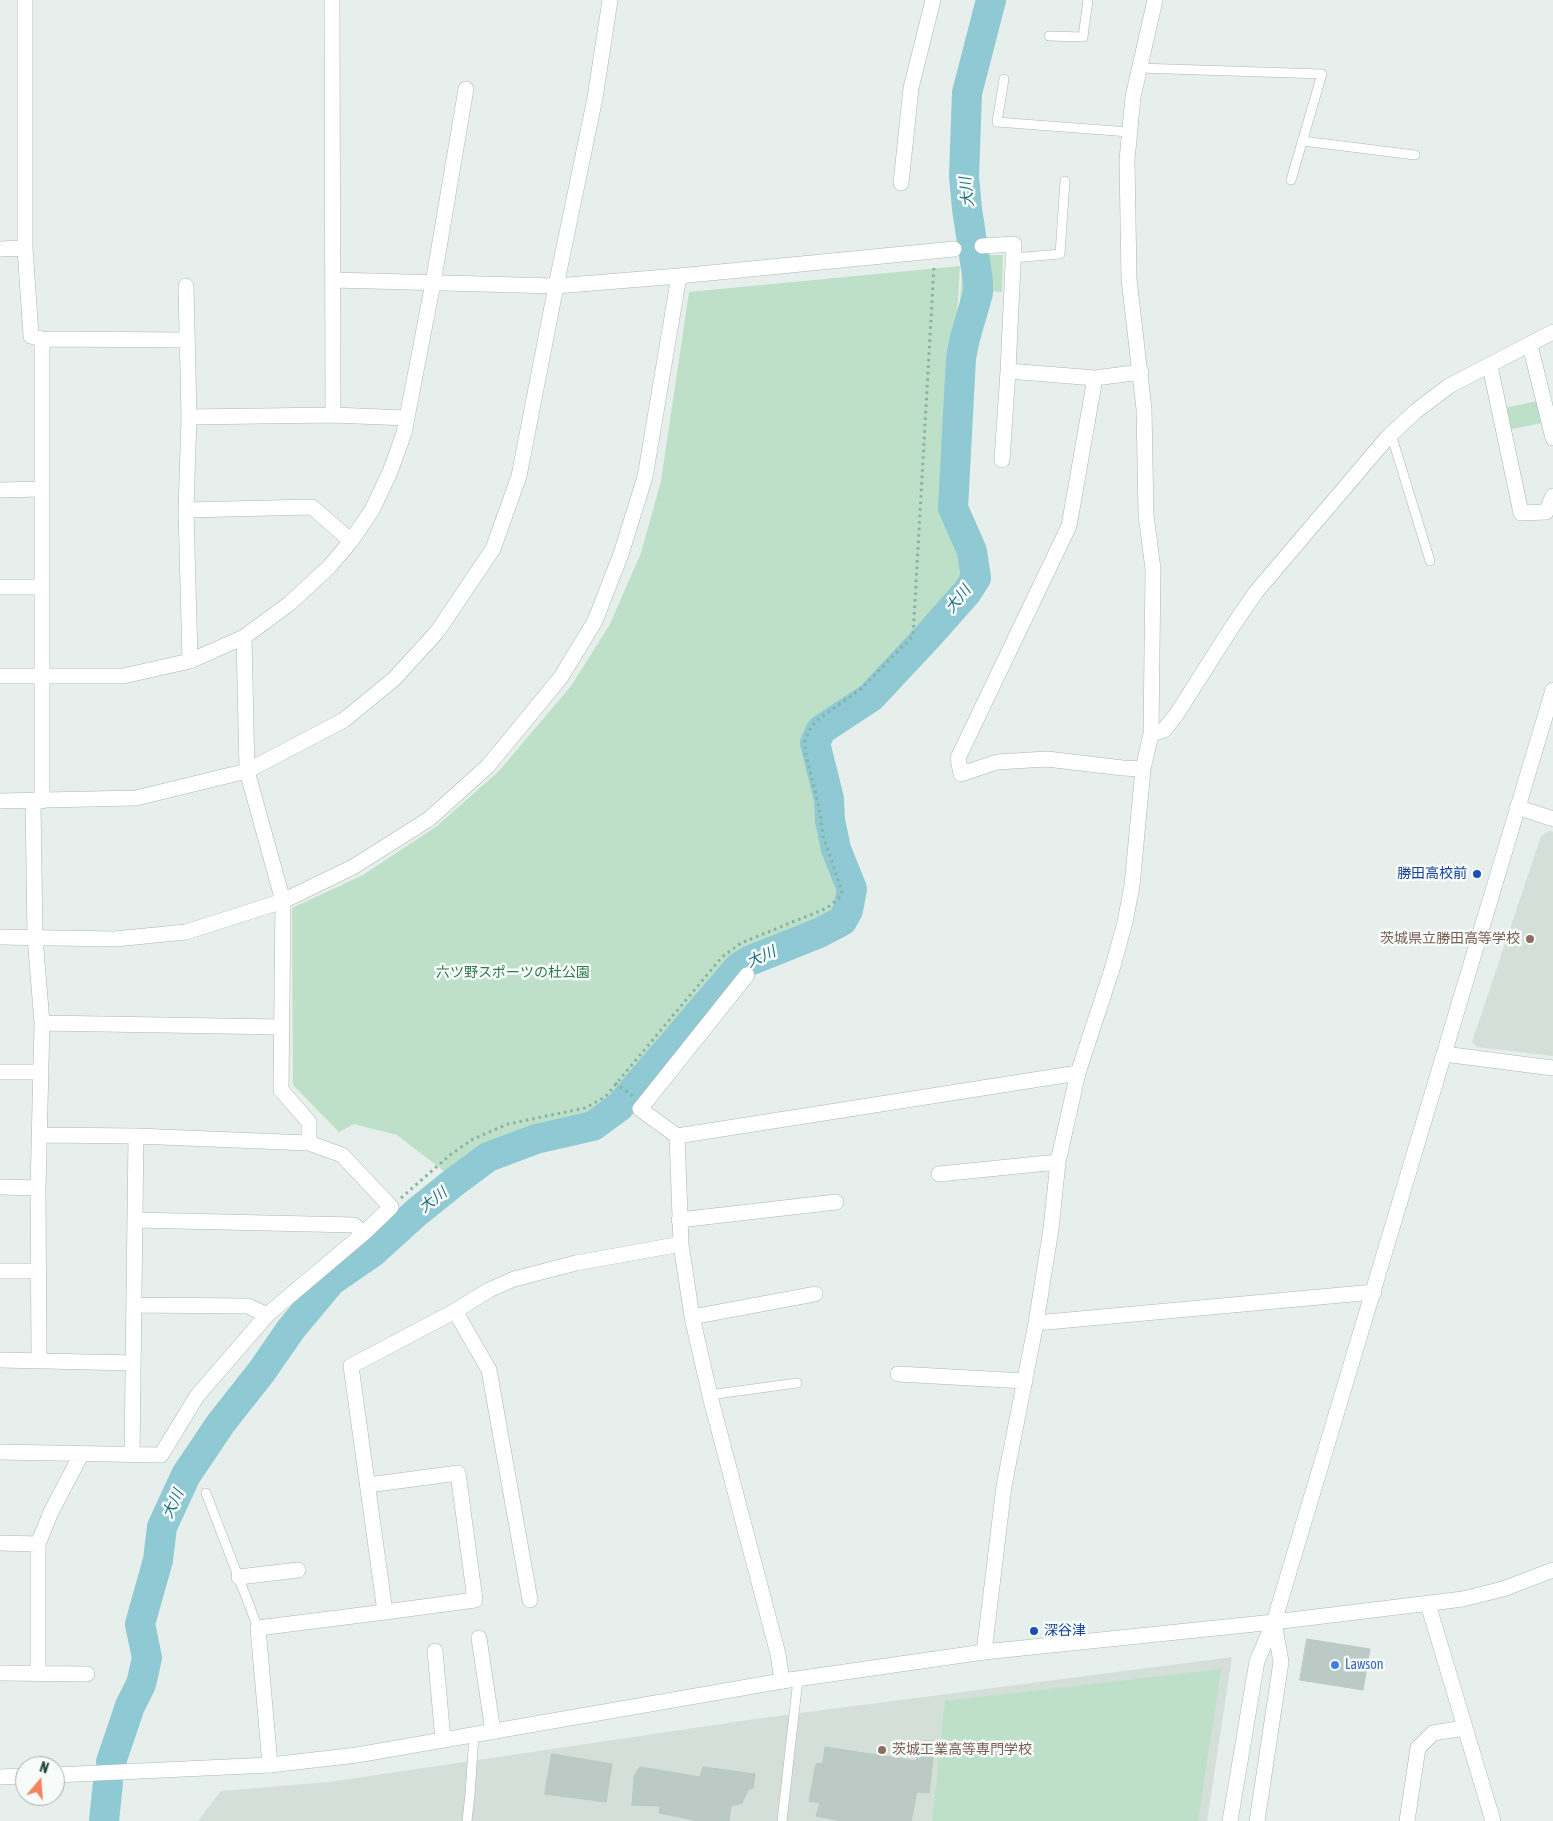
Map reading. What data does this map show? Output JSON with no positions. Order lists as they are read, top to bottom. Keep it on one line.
{"water":["大川"],"parks":["六ツ野スポーツの杜公園"],"places":["勝田高校前","茨城県立勝田高等学校","深谷津","Lawson","茨城工業高等専門学校"],"north":"top"}
